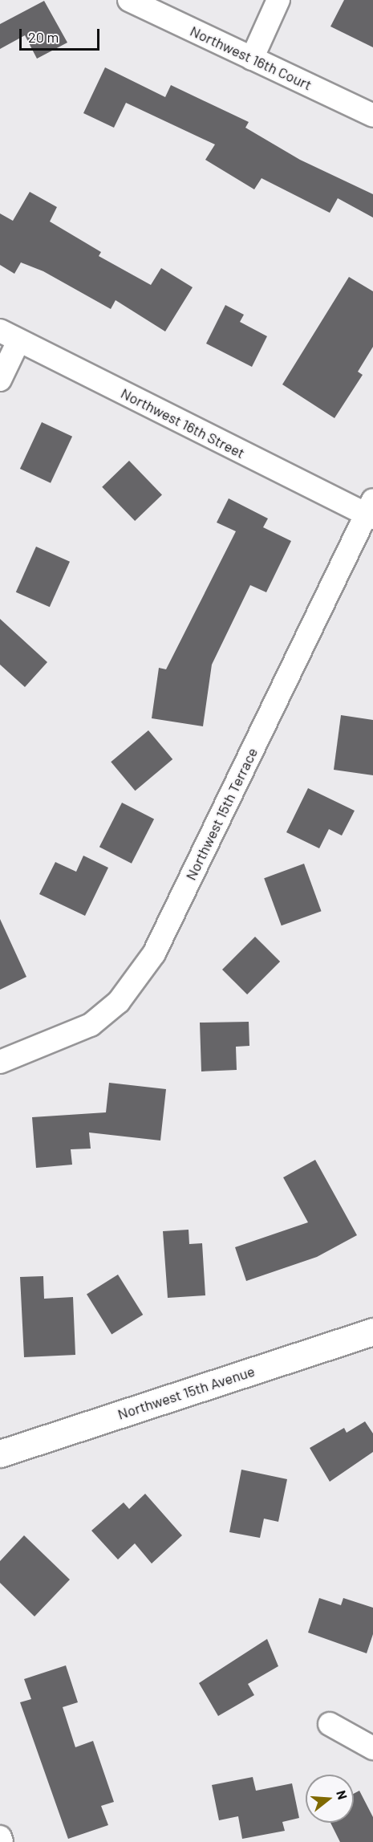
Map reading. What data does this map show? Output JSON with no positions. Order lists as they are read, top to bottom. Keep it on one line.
{"streets":{"street":["Northwest 16th Court","Northwest 16th Street","Northwest 15th Terrace","Northwest 15th Avenue"]},"crossings":[["Northwest 16th Street","Northwest 15th Terrace"]],"scale_bar":"20 m","north":"right"}
